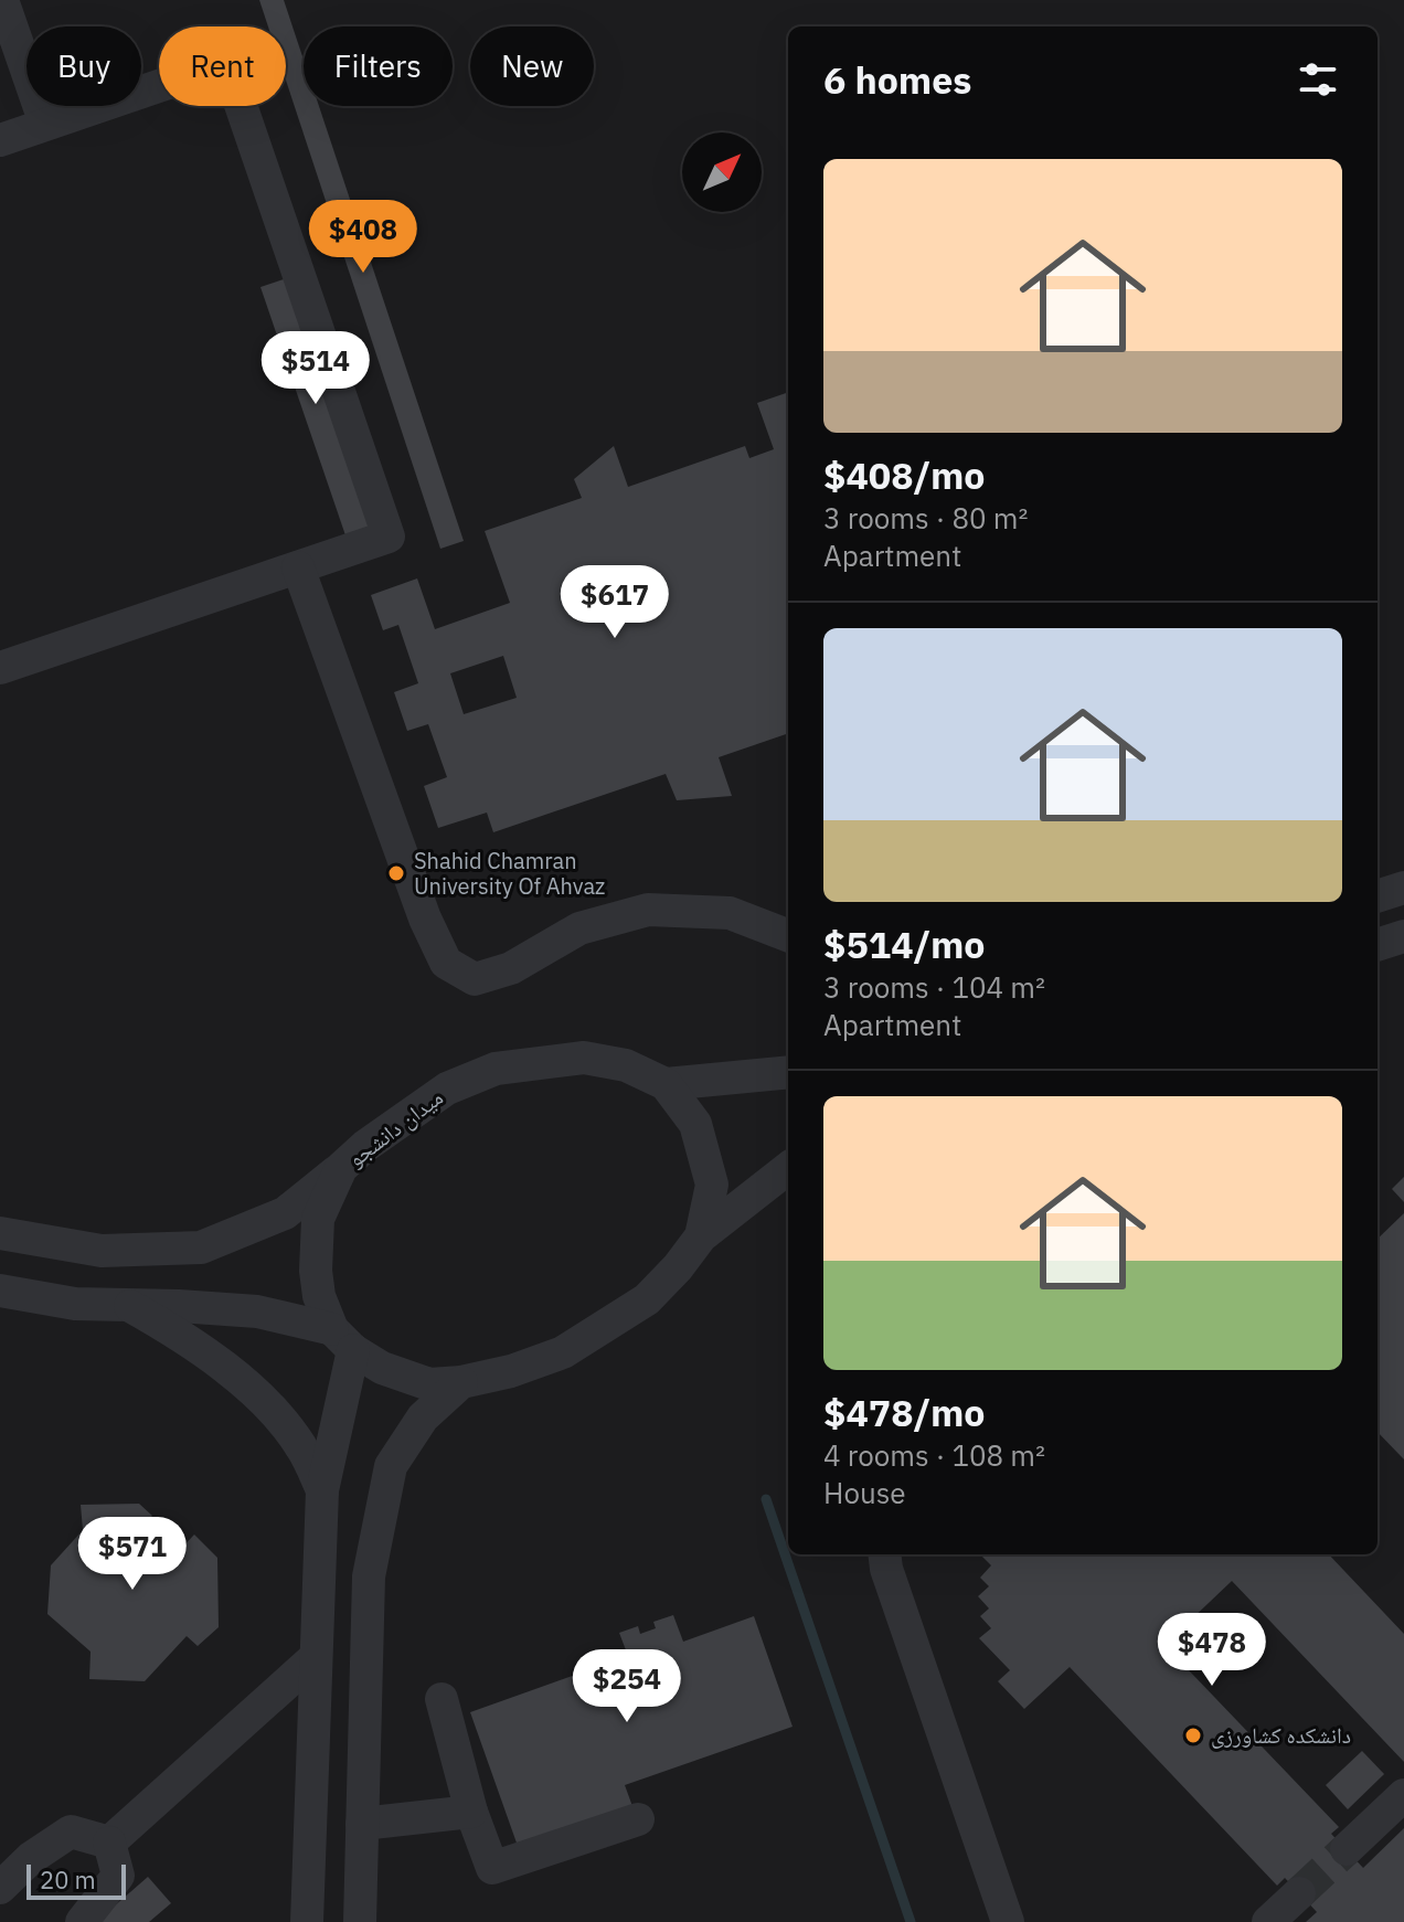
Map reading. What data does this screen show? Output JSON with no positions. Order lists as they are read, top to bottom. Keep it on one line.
{"streets":{"lane":["میدان دانشجو"]},"places":["Shahid Chamran University Of Ahvaz","دانشکده کشاورزی"],"scale_bar":"20 m","north":"top right","page":{"chip":["Buy","Rent","Filters","New"],"heading":"6 homes","list":[{"name":"$408/mo","note":"3 rooms · 80 m² · Apartment"},{"name":"$514/mo","note":"3 rooms · 104 m² · Apartment"},{"name":"$478/mo","note":"4 rooms · 108 m² · House"}],"price":["$408","$514","$617","$571","$478","$254"],"scale":"20 m"}}
